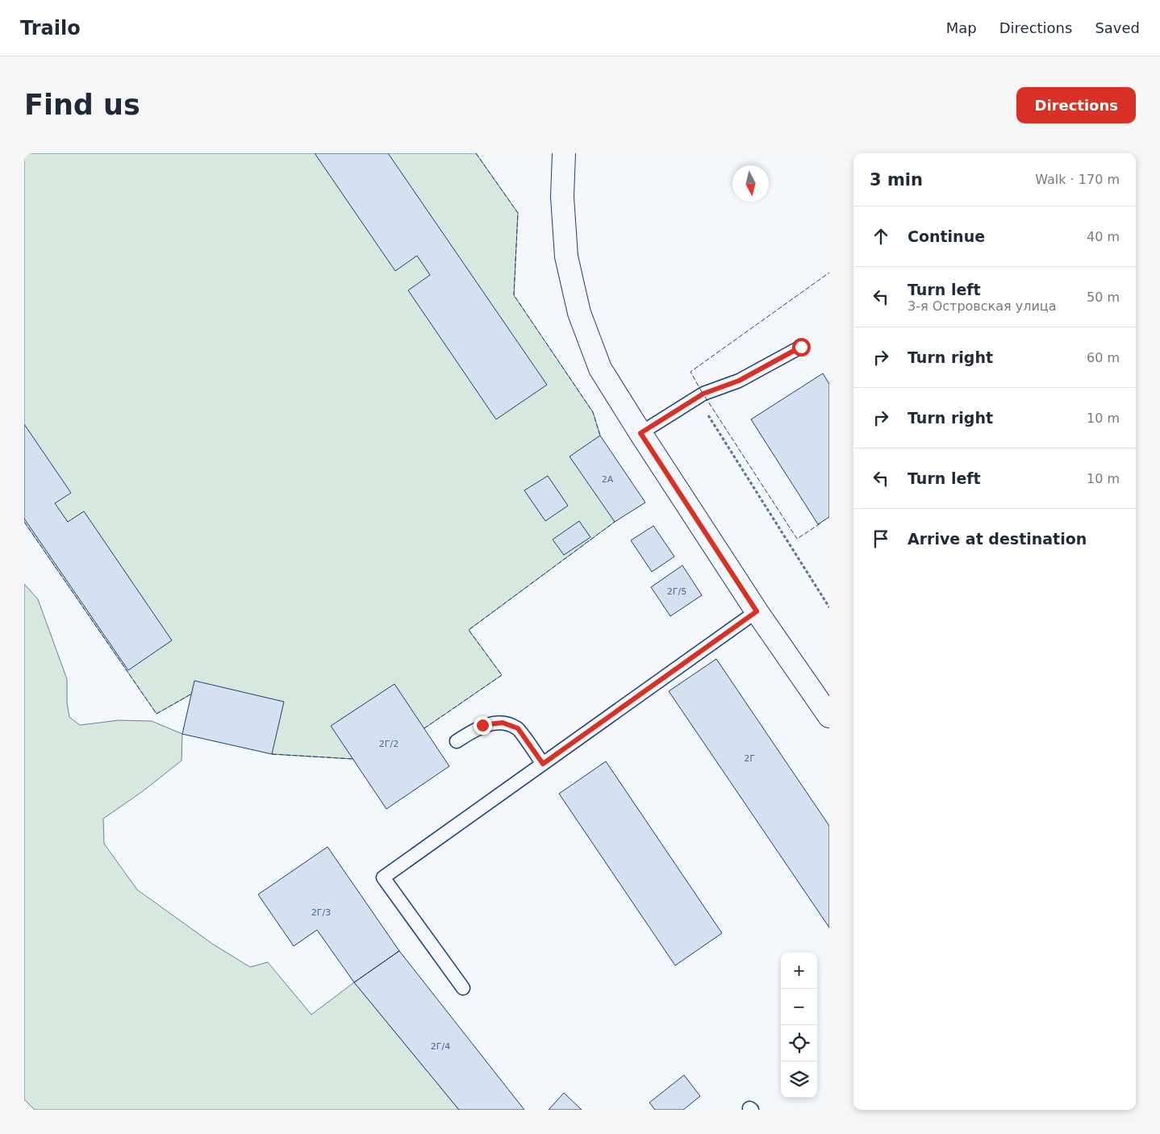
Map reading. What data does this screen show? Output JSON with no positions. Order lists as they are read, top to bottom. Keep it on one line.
{"house_numbers":["2А","2Г/5","2Г/2","2Г","2Г/3","2Г/4"],"north":"bottom","page":{"header":"Trailo","nav":["Map","Directions","Saved"],"buttons":"Directions","title":"Find us","heading":["3 min","Walk · 170 m"],"list":[["Continue","40 m"],["Turn left","3-я Островская улица","50 m"],["Turn right","60 m"],["Turn right","10 m"],["Turn left","10 m"],"Arrive at destination"],"map_buttons":["+","−"]}}
